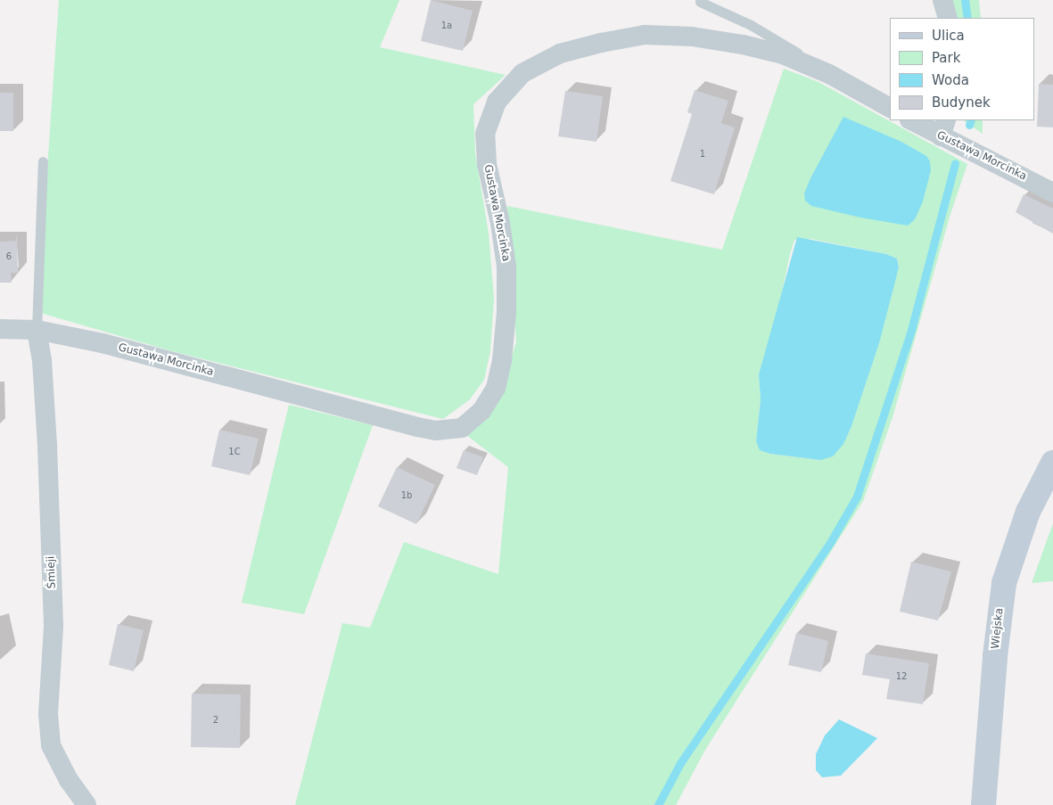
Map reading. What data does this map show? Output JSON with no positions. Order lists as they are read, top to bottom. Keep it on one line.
{"streets":{"street":["Gustawa Morcinka","Śmieji","Wiejska"]},"crossings":[["Gustawa Morcinka","Śmieji"]],"house_numbers":["1a","1","6","1C","1b","12","2"],"legend":["Ulica","Park","Woda","Budynek"]}
